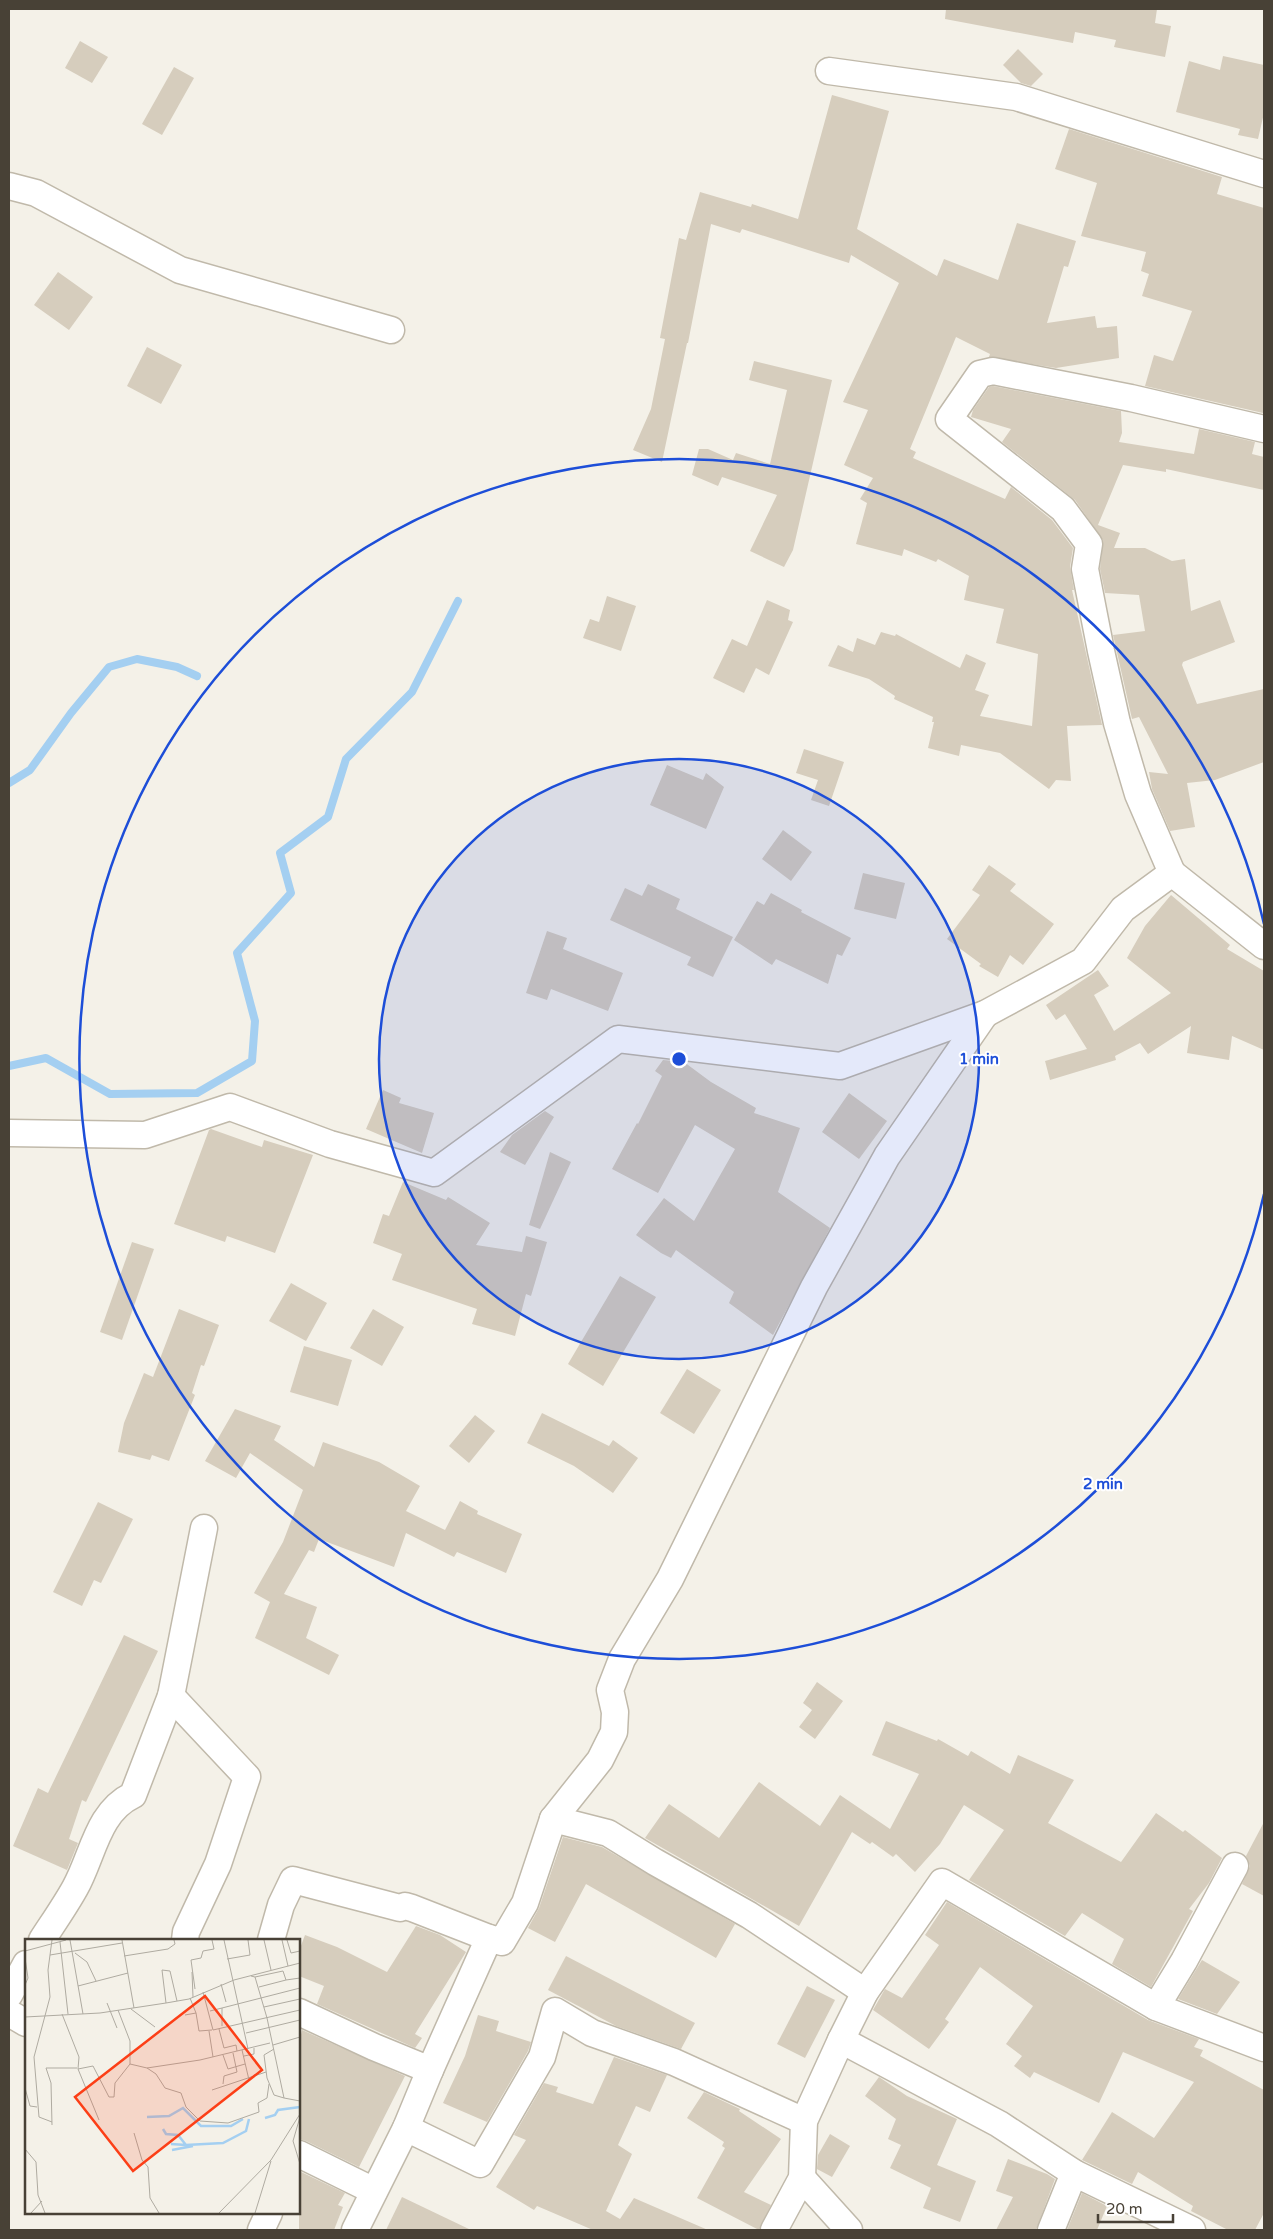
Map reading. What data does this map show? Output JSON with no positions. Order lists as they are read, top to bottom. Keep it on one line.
{"scale_bar":"20 m","rings":["1 min","2 min"]}
